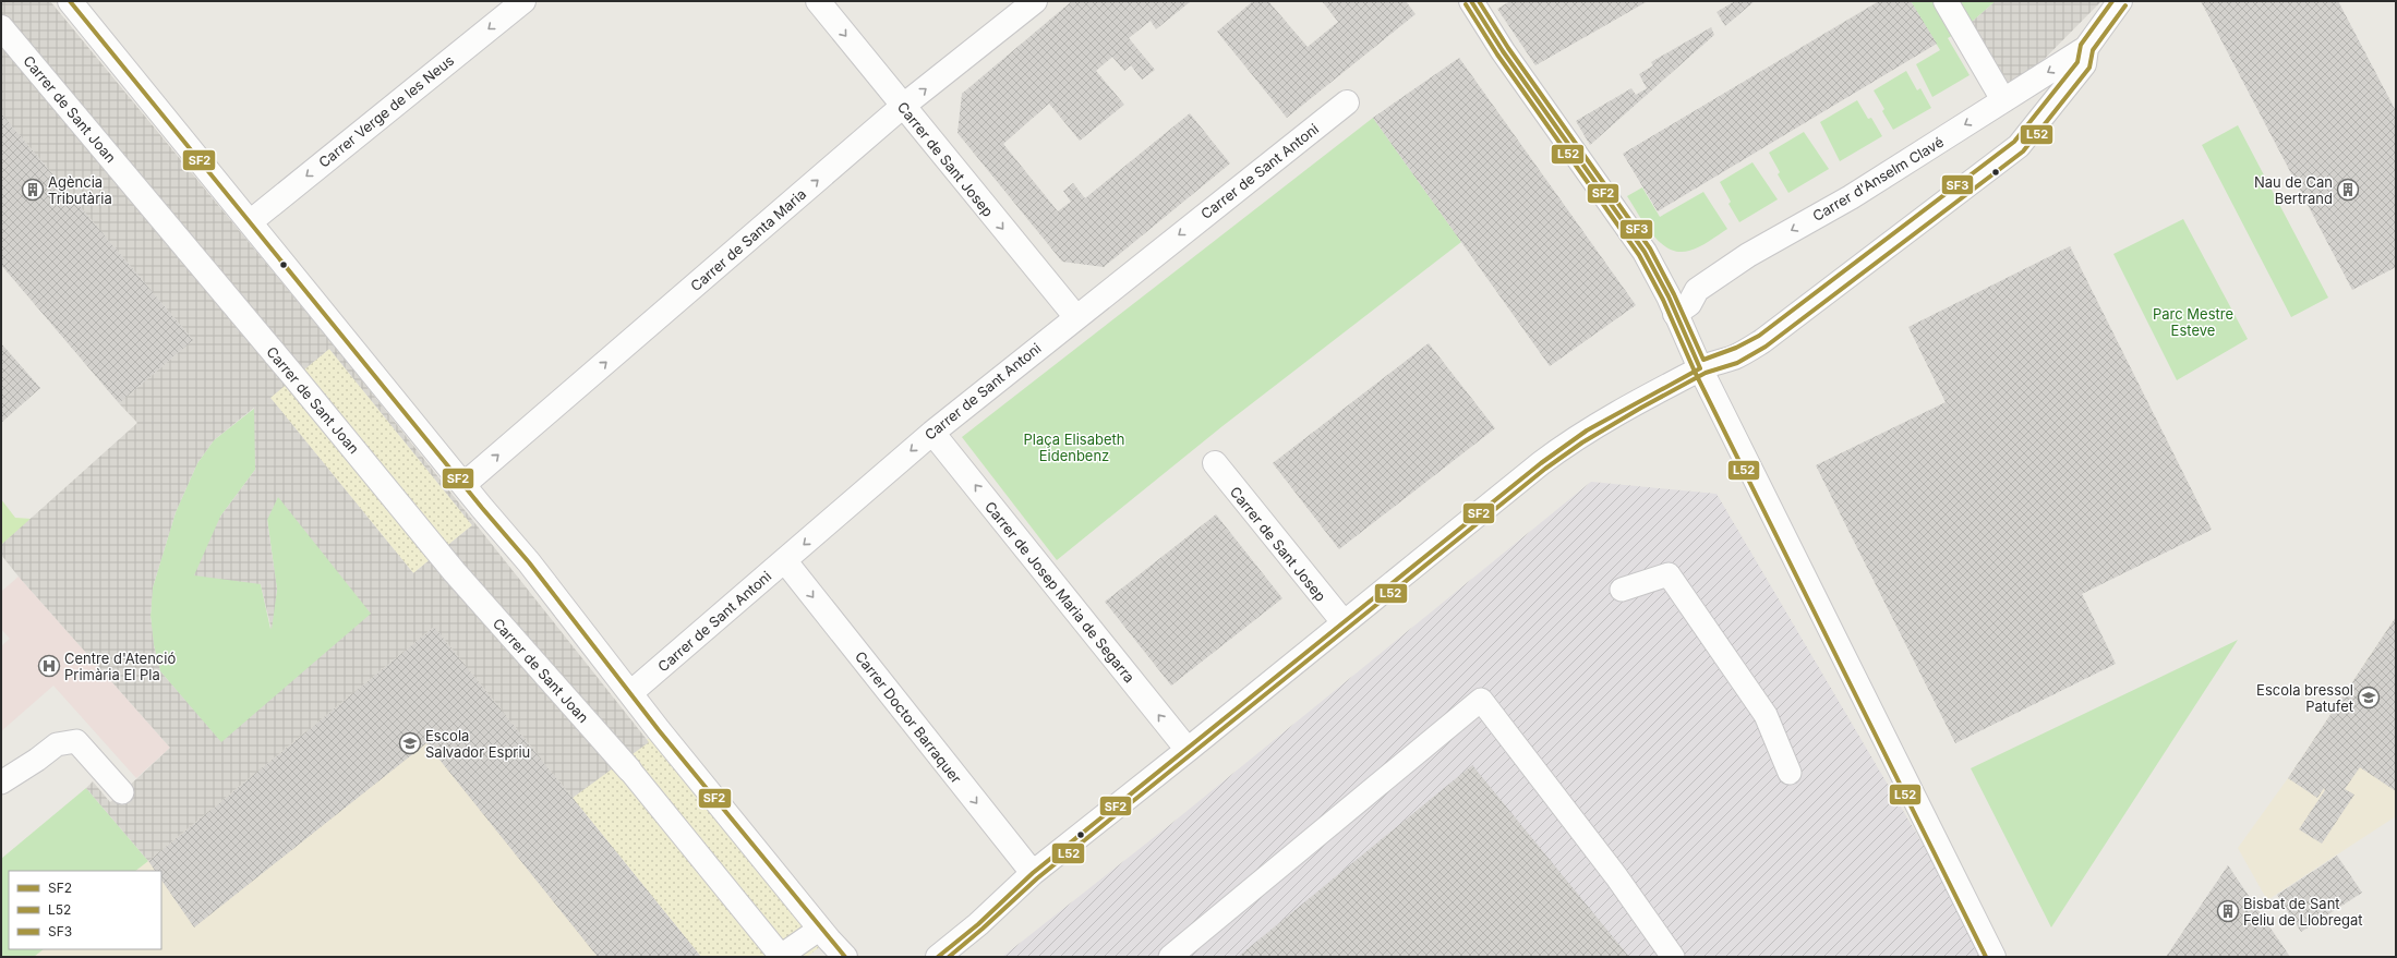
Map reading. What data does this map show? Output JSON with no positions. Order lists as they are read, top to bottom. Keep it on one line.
{"streets":{"street":["Carrer de Sant Joan","Carrer Verge de les Neus","Carrer de Sant Josep","Carrer de Sant Antoni","Carrer d'Anselm Clavé","Carrer de Santa Maria","Carrer de Josep Maria de Segarra","Carrer Doctor Barraquer"]},"crossings":[["Carrer de Sant Josep","Carrer de Sant Antoni"],["Carrer de Sant Josep","Carrer d'Anselm Clavé"],["Carrer de Sant Josep","Carrer de Santa Maria"],["Carrer de Sant Antoni","Carrer de Josep Maria de Segarra"],["Carrer de Sant Antoni","Carrer Doctor Barraquer"],["Carrer d'Anselm Clavé","Carrer de Josep Maria de Segarra"],["Carrer d'Anselm Clavé","Carrer Doctor Barraquer"]],"one_way":["Carrer Verge de les Neus","Carrer de Sant Josep","Carrer de Sant Antoni","Carrer de Santa Maria","Carrer de Josep Maria de Segarra"],"parks":["Parc Mestre Esteve","Plaça Elisabeth Eidenbenz"],"places":{"building":["Agència Tributària","Nau de Can Bertrand","Bisbat de Sant Feliu de Llobregat"],"hospital":["Centre d'Atenció Primària El Pla"],"school or university":["Escola bressol Patufet","Escola Salvador Espriu"]},"lines":["transit line SF2","transit line SF3","transit line L52"],"legend":["SF2","L52","SF3"]}
